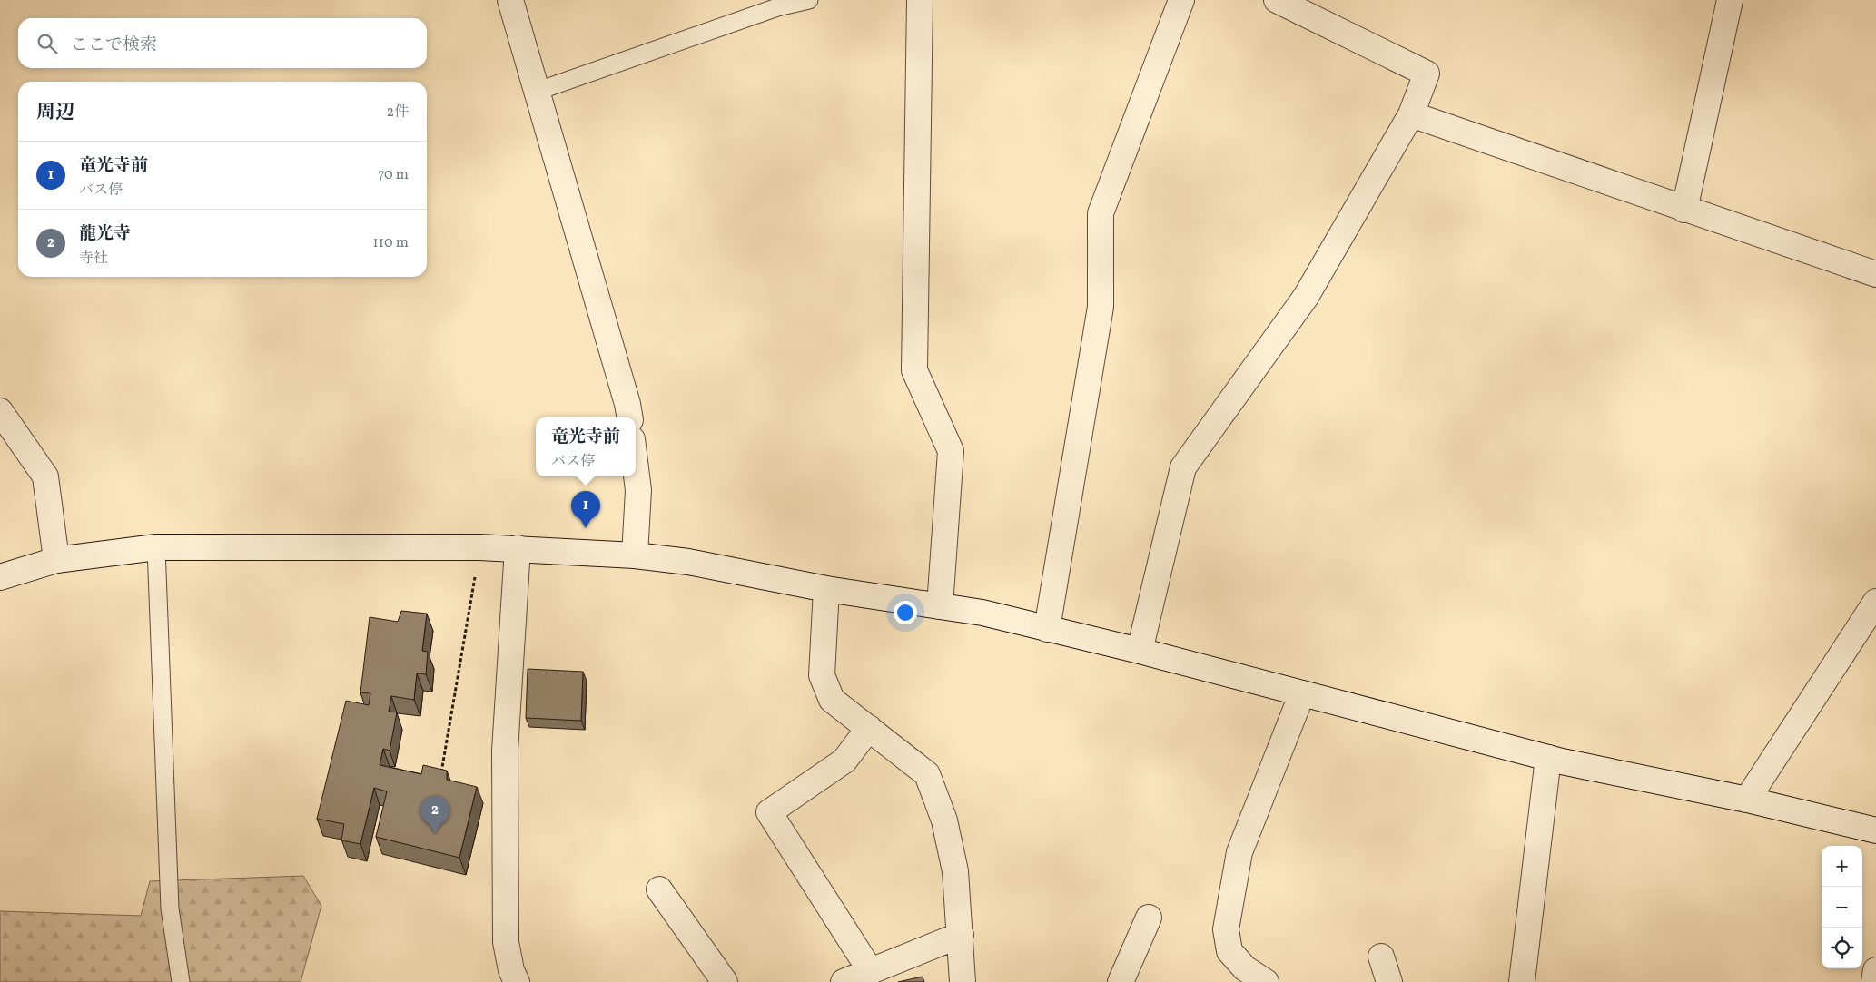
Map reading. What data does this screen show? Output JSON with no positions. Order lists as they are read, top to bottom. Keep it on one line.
{"page":{"search":"ここで検索","heading":["周辺","2件"],"list":[{"mark":"1","name":"竜光寺前","note":"バス停","value":"70 m"},{"mark":"2","name":"龍光寺","note":"寺社","value":"110 m"}],"popup":["竜光寺前","バス停"],"pins":["1","2"],"map_buttons":["+","−"]}}
